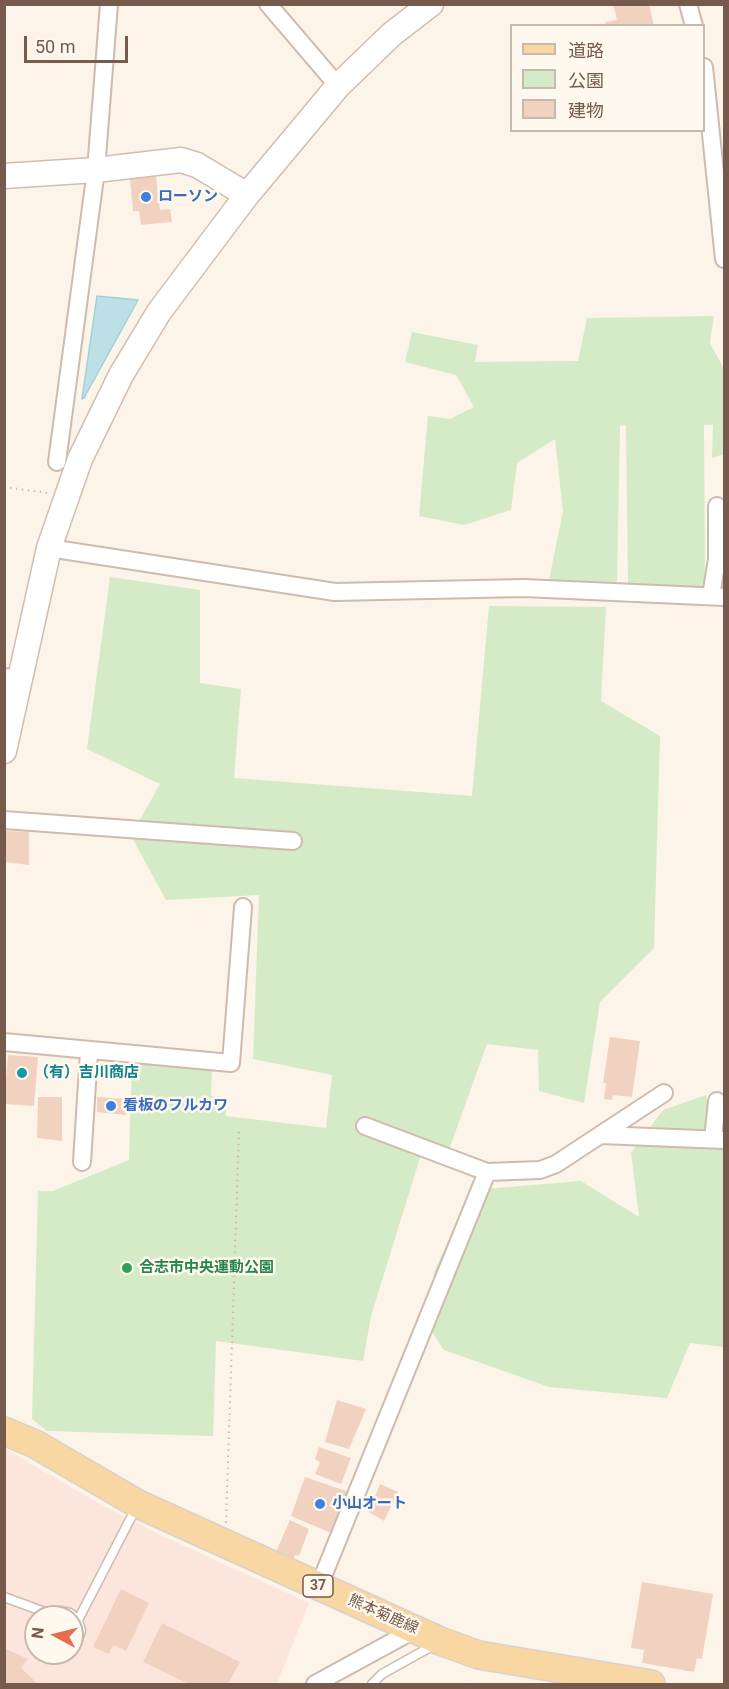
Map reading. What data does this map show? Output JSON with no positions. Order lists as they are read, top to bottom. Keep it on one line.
{"streets":{"main road":["37","熊本菊鹿線"]},"places":["ローソン","（有）吉川商店","看板のフルカワ","合志市中央運動公園","小山オート"],"legend":["道路","公園","建物"],"scale_bar":"50 m","north":"left"}
